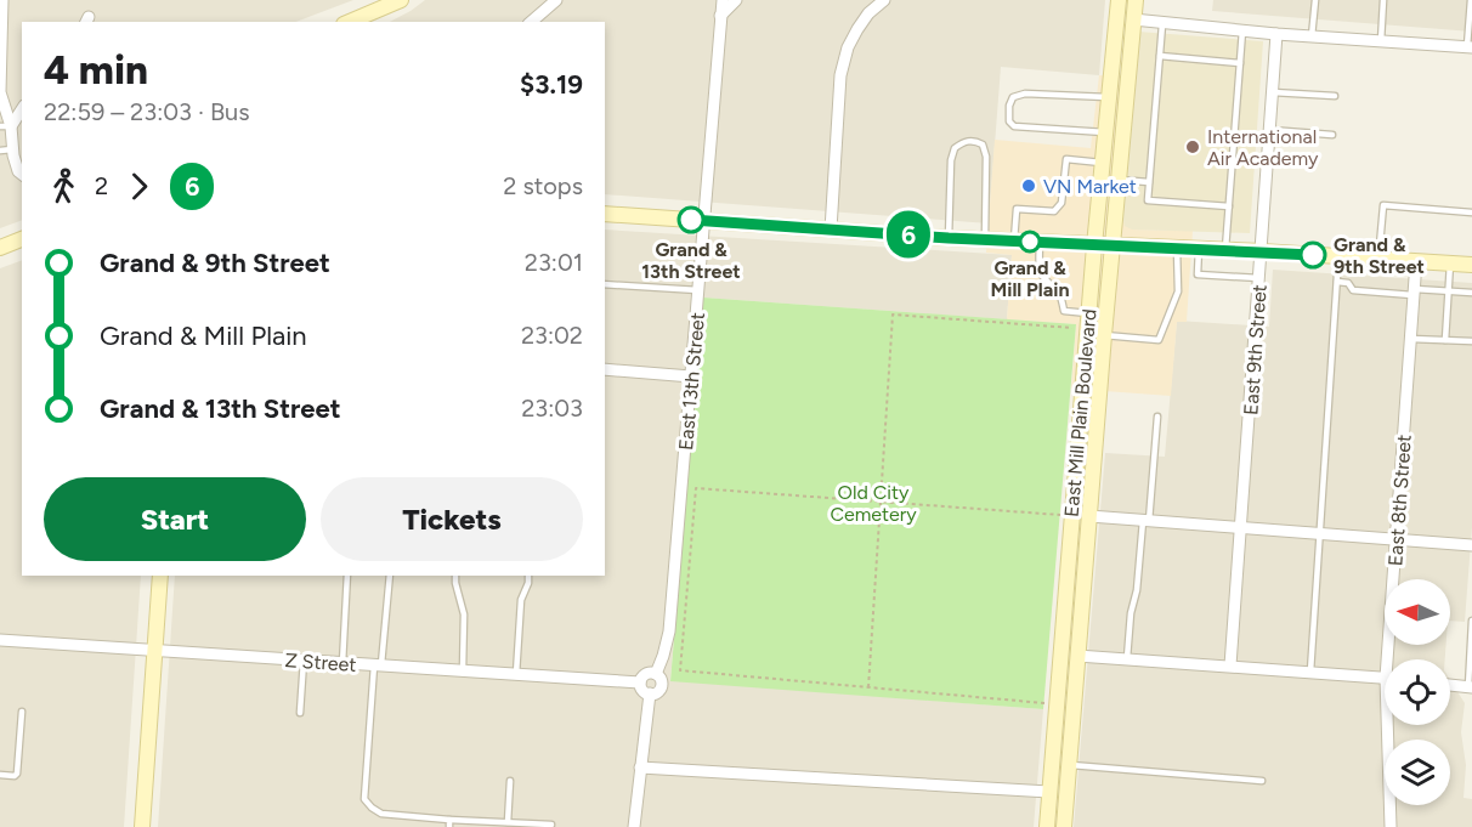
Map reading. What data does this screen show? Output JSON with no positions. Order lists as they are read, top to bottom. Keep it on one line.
{"streets":{"main road":["East Mill Plain Boulevard"],"street":["East 9th Street","East 13th Street","East 8th Street","Z Street"]},"crossings":[["East 13th Street","Z Street"]],"parks":["Old City Cemetery"],"places":["International Air Academy","VN Market","Grand & 13th Street","Grand & Mill Plain","Grand & 9th Street"],"lines":["bus line 6"],"north":"left","page":{"on_map":"6","heading":["4 min","22:59 – 23:03 · Bus","$3.19"],"legs":["2","6","2 stops"],"list":[{"name":"Grand & 9th Street","value":"23:01"},{"name":"Grand & Mill Plain","value":"23:02"},{"name":"Grand & 13th Street","value":"23:03"}],"buttons":["Start","Tickets"]}}
